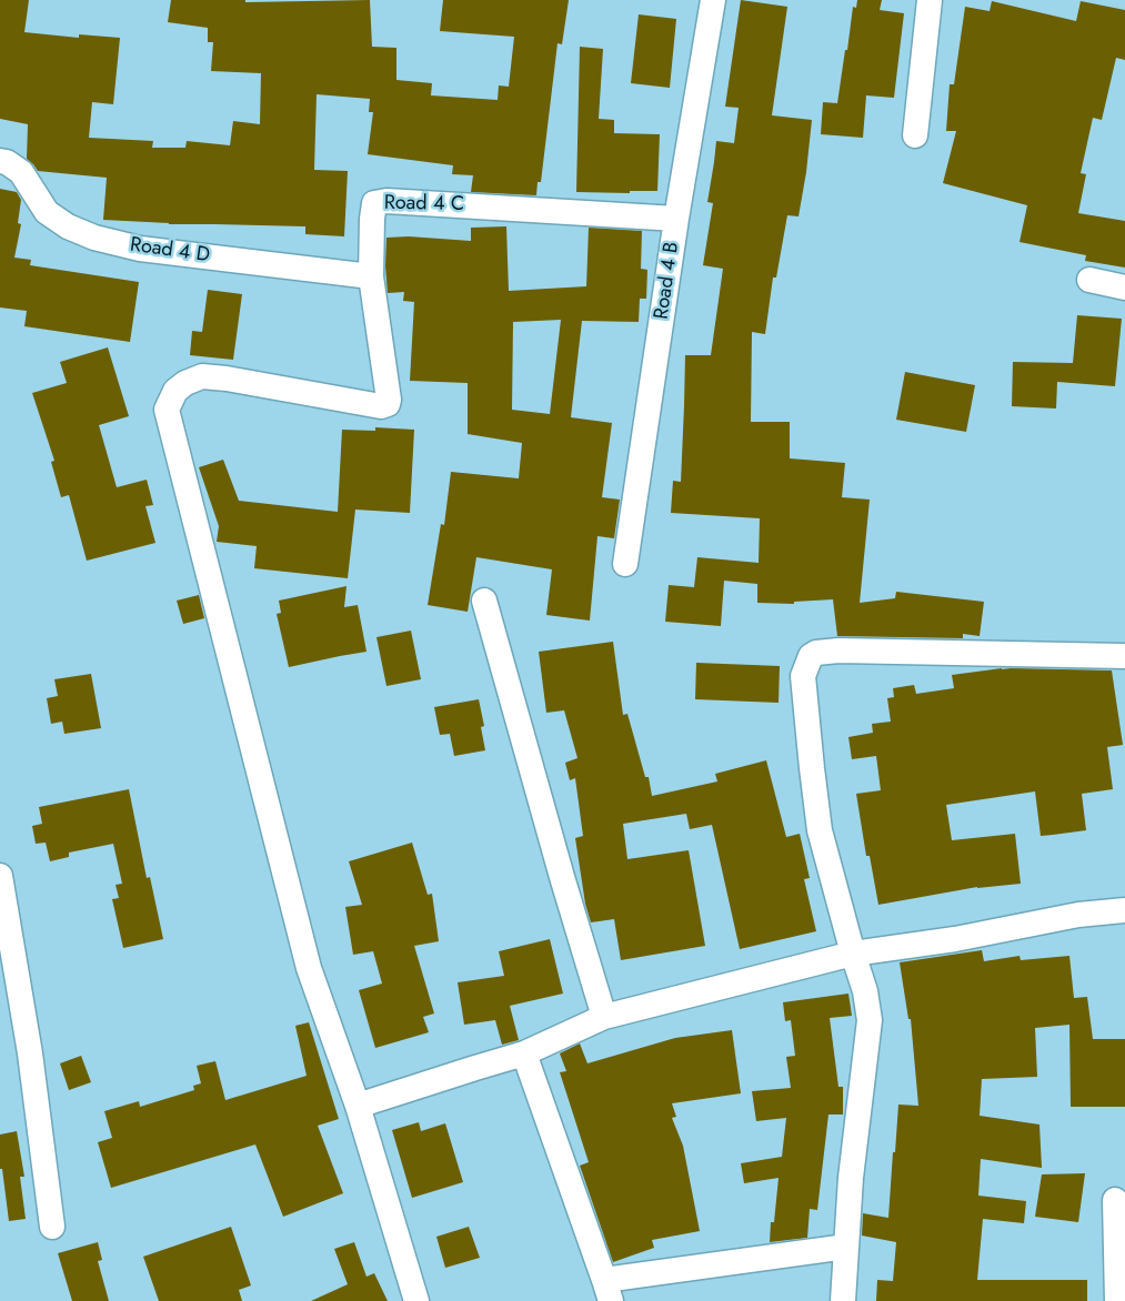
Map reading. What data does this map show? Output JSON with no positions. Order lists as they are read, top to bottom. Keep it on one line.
{"streets":{"street":["Road 4 C","Road 4 D","Road 4 B"]},"crossings":[["Road 4 C","Road 4 D"],["Road 4 C","Road 4 B"]]}
